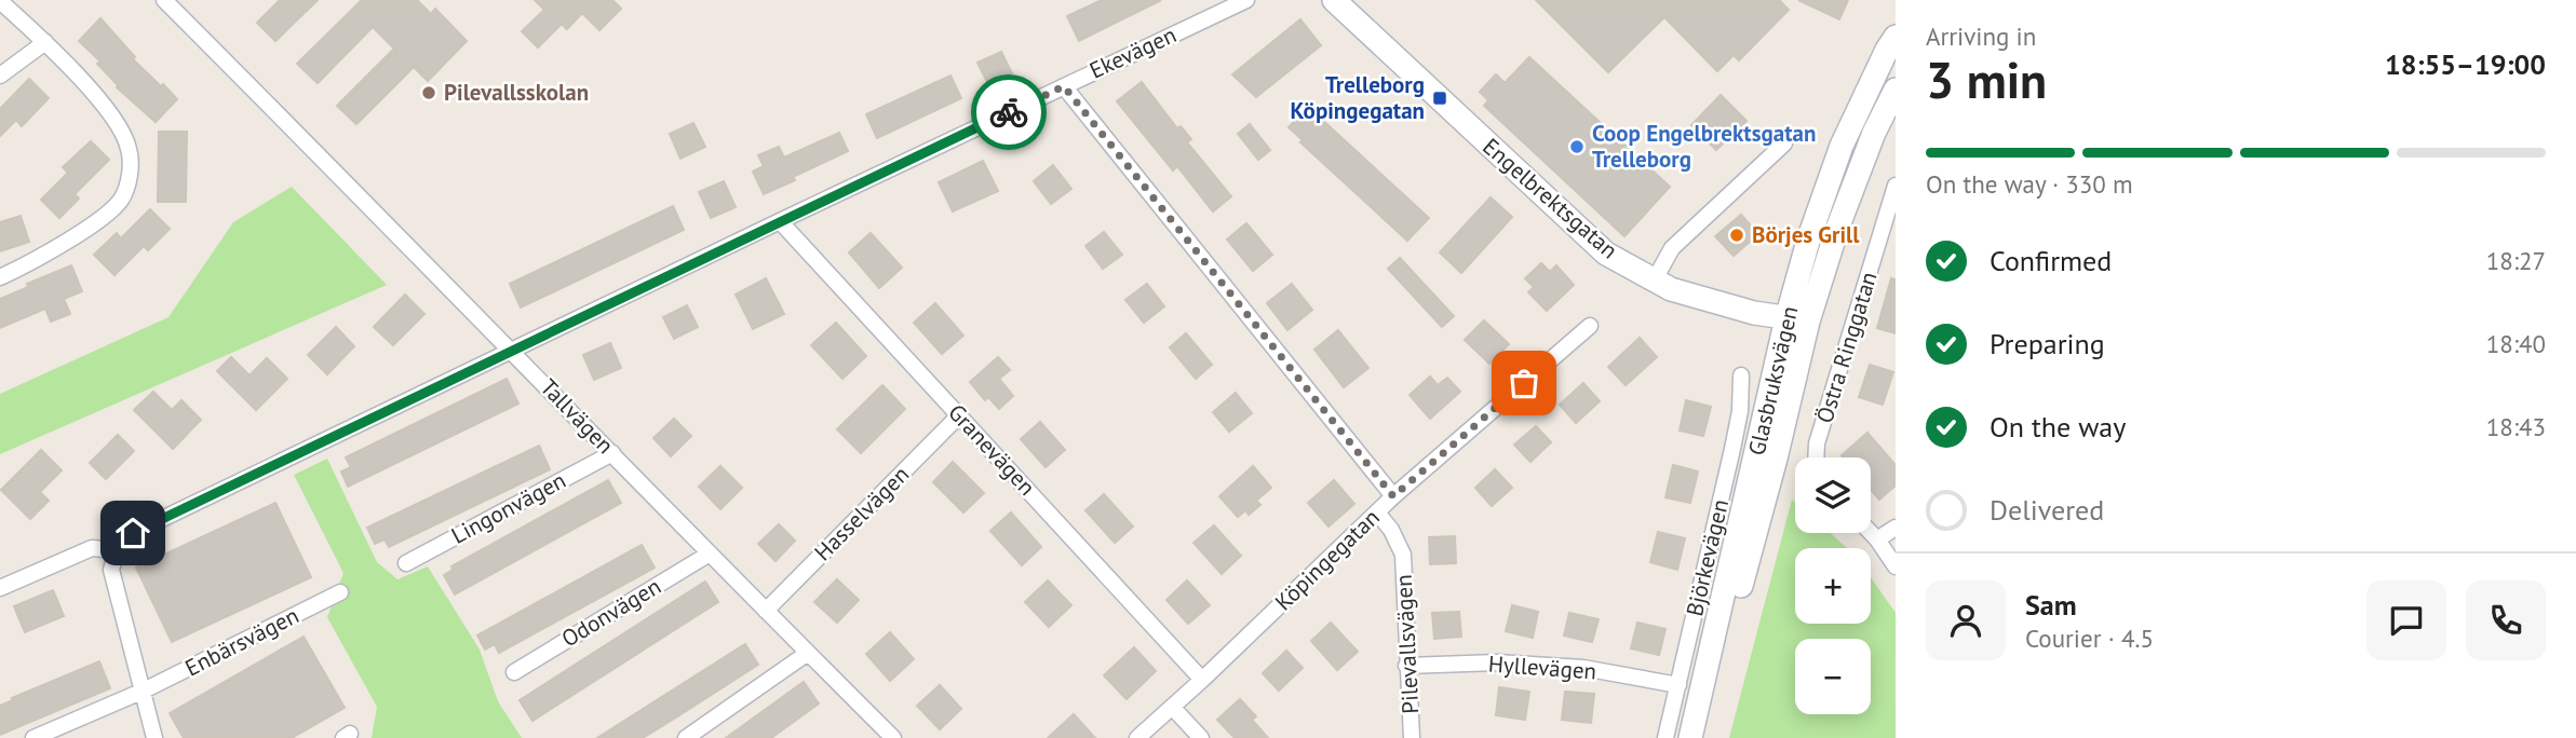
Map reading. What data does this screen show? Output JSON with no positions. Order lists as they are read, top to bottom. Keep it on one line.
{"streets":{"main road":["Engelbrektsgatan","Glasbruksvägen"],"street":["Ekevägen","Östra Ringgatan","Tallvägen","Granevägen","Lingonvägen","Hasselvägen","Björkevägen","Köpingegatan","Odonvägen","Enbärsvägen","Pilevallsvägen","Hyllevägen"]},"crossings":[["Ekevägen","Tallvägen"],["Ekevägen","Granevägen"],["Engelbrektsgatan","Glasbruksvägen"],["Tallvägen","Lingonvägen"],["Tallvägen","Hasselvägen"],["Tallvägen","Odonvägen"],["Granevägen","Hasselvägen"],["Granevägen","Köpingegatan"],["Björkevägen","Hyllevägen"],["Köpingegatan","Pilevallsvägen"],["Pilevallsvägen","Hyllevägen"]],"places":{"other":["Pilevallsskolan","Coop Engelbrektsgatan Trelleborg","Börjes Grill"],"transit":["Trelleborg Köpingegatan"]},"page":{"heading":["3 min","Arriving in","18:55–19:00"],"panel":["Sam","Courier · 4.5"],"bar":"On the way · 330 m","list":[["Confirmed","18:27"],["Preparing","18:40"],["On the way","18:43"],"Delivered"],"map_buttons":["+","−"]}}
